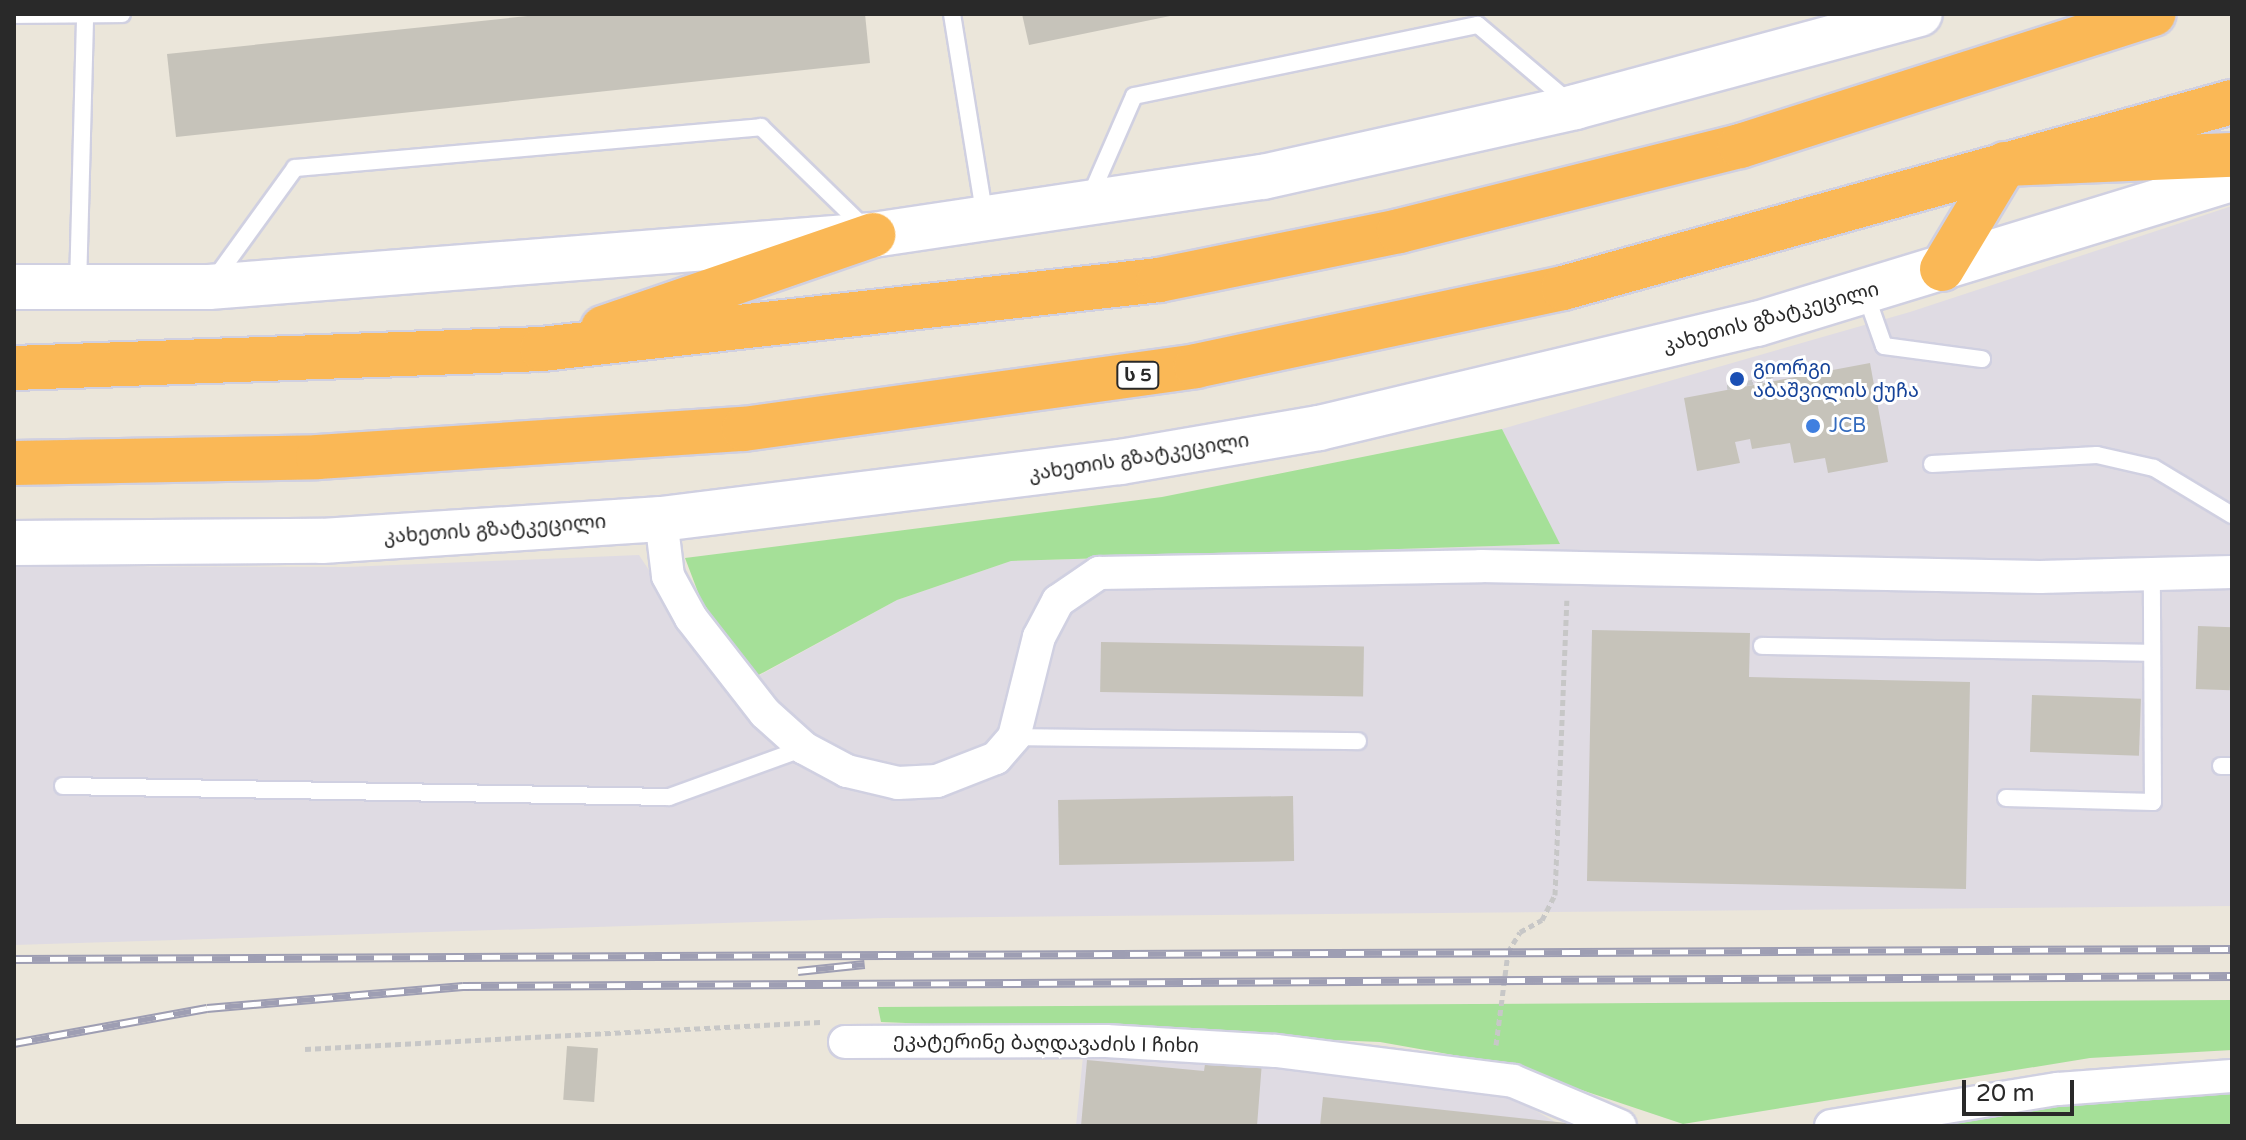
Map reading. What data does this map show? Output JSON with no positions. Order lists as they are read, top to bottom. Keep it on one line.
{"streets":{"highway":["ს 5"],"street":["კახეთის გზატკეცილი","ეკატერინე ბაღდავაძის I ჩიხი"]},"places":["გიორგი აბაშვილის ქუჩა","JCB"],"scale_bar":"20 m"}
